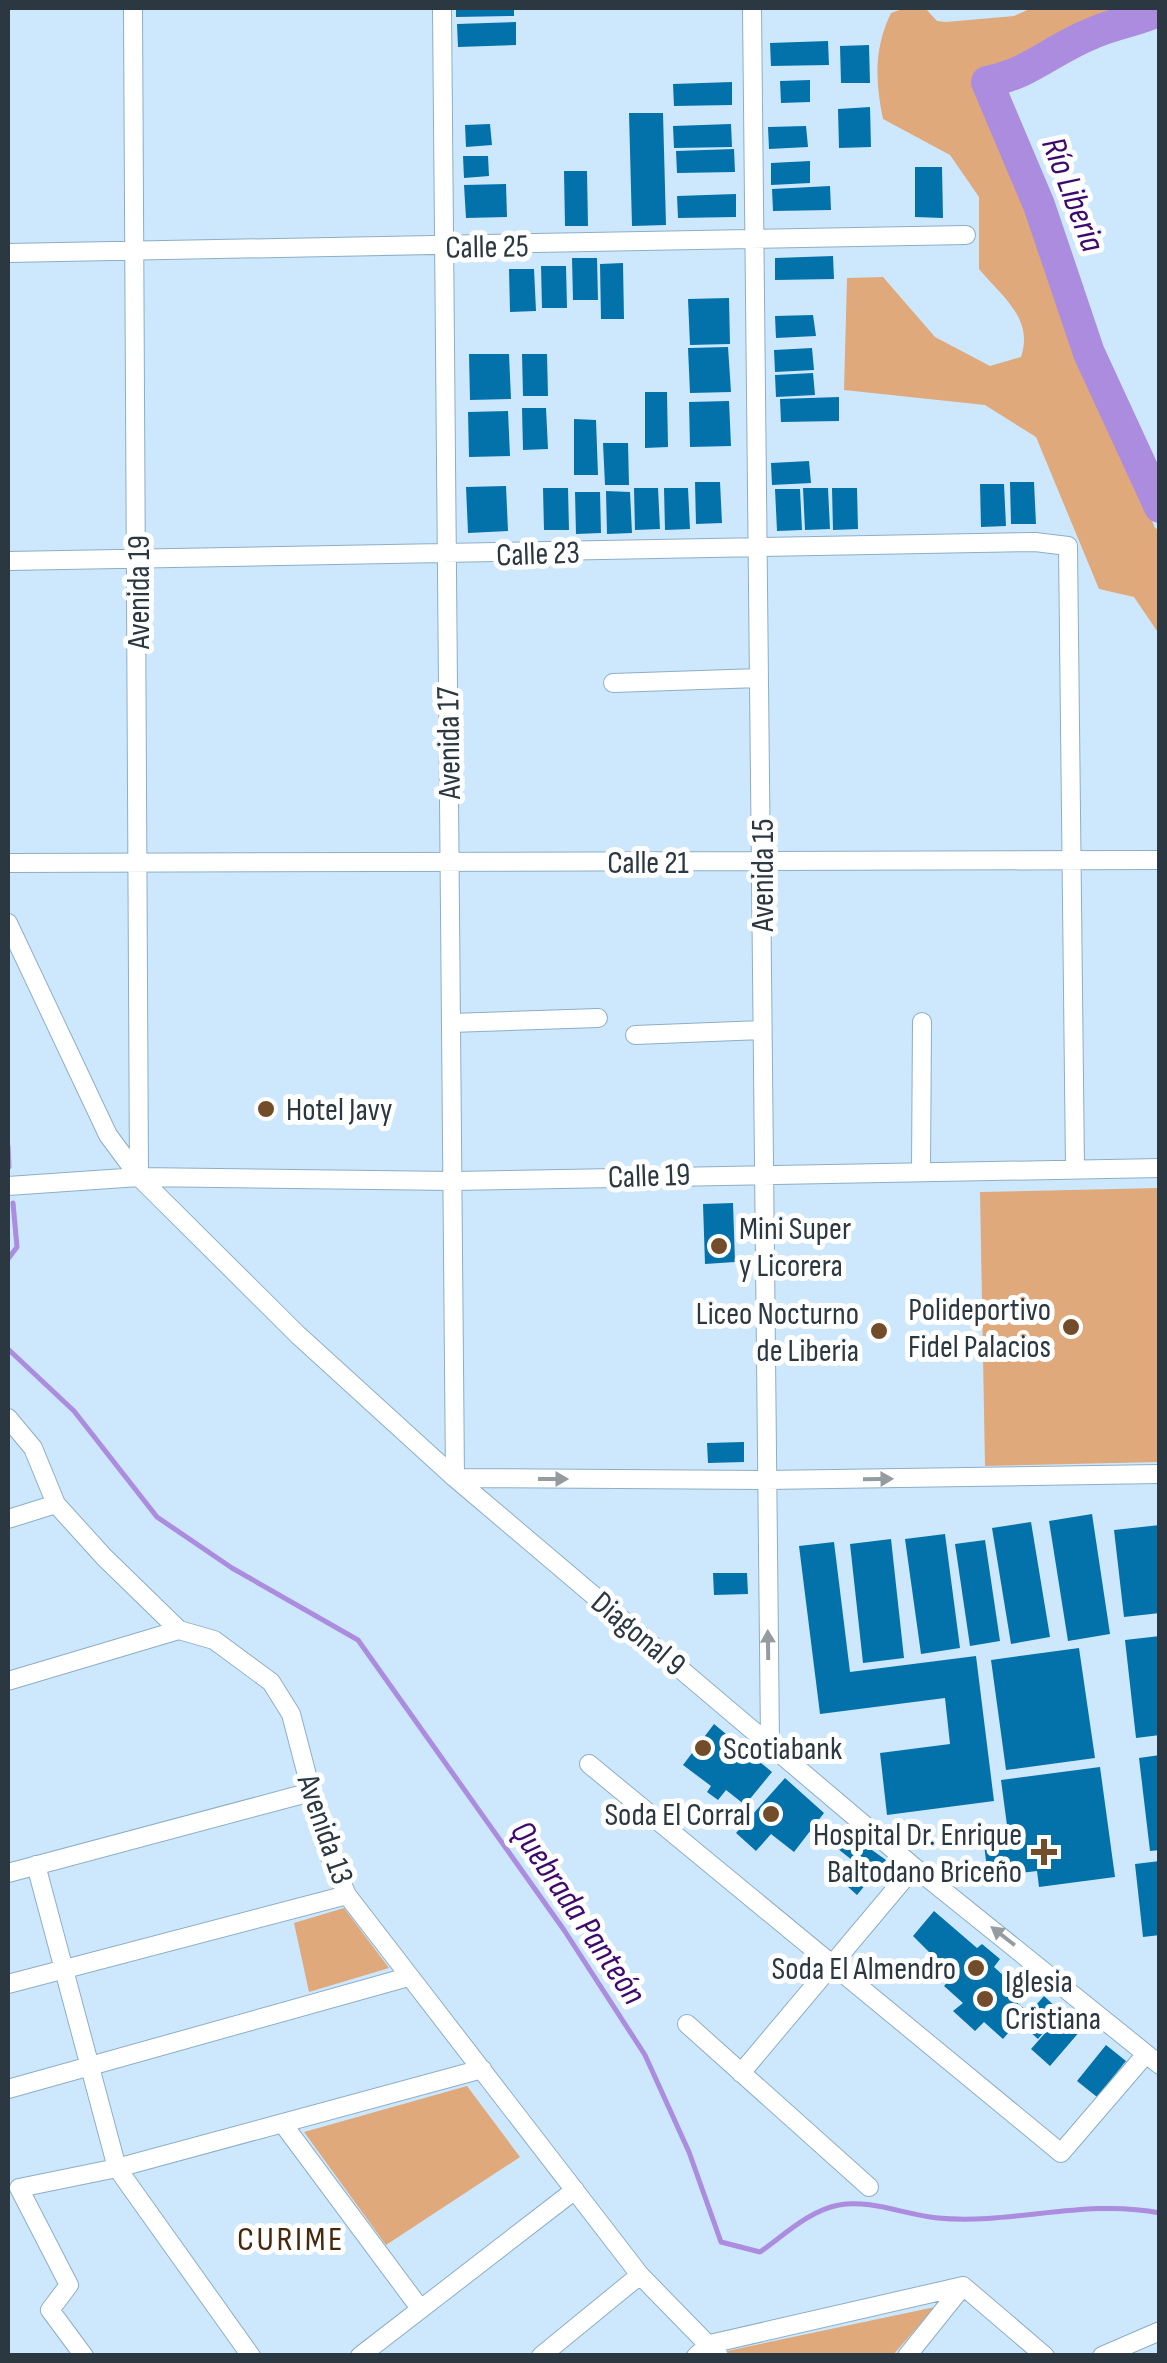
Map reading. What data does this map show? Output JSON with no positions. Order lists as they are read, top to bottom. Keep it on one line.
{"streets":{"street":["Calle 25","Calle 23","Avenida 19","Avenida 17","Calle 21","Avenida 15","Calle 19","Diagonal 9","Avenida 13"]},"crossings":[["Calle 25","Avenida 19"],["Calle 25","Avenida 17"],["Calle 25","Avenida 15"],["Calle 23","Avenida 19"],["Calle 23","Avenida 17"],["Calle 23","Calle 21"],["Calle 23","Avenida 15"],["Avenida 19","Calle 21"],["Avenida 19","Calle 19"],["Avenida 19","Diagonal 9"],["Avenida 17","Calle 21"],["Avenida 17","Calle 19"],["Avenida 17","Diagonal 9"],["Calle 21","Avenida 15"],["Avenida 15","Calle 19"],["Avenida 15","Diagonal 9"],["Calle 19","Diagonal 9"]],"districts":["CURIME"],"water":["Río Liberia","Quebrada Panteón"],"places":{"other":["Hotel Javy","Mini Super y Licorera","Polideportivo Fidel Palacios","Liceo Nocturno de Liberia","Scotiabank","Soda El Corral","Soda El Almendro","Iglesia Cristiana"],"health":["Hospital Dr. Enrique Baltodano Briceño"]}}
